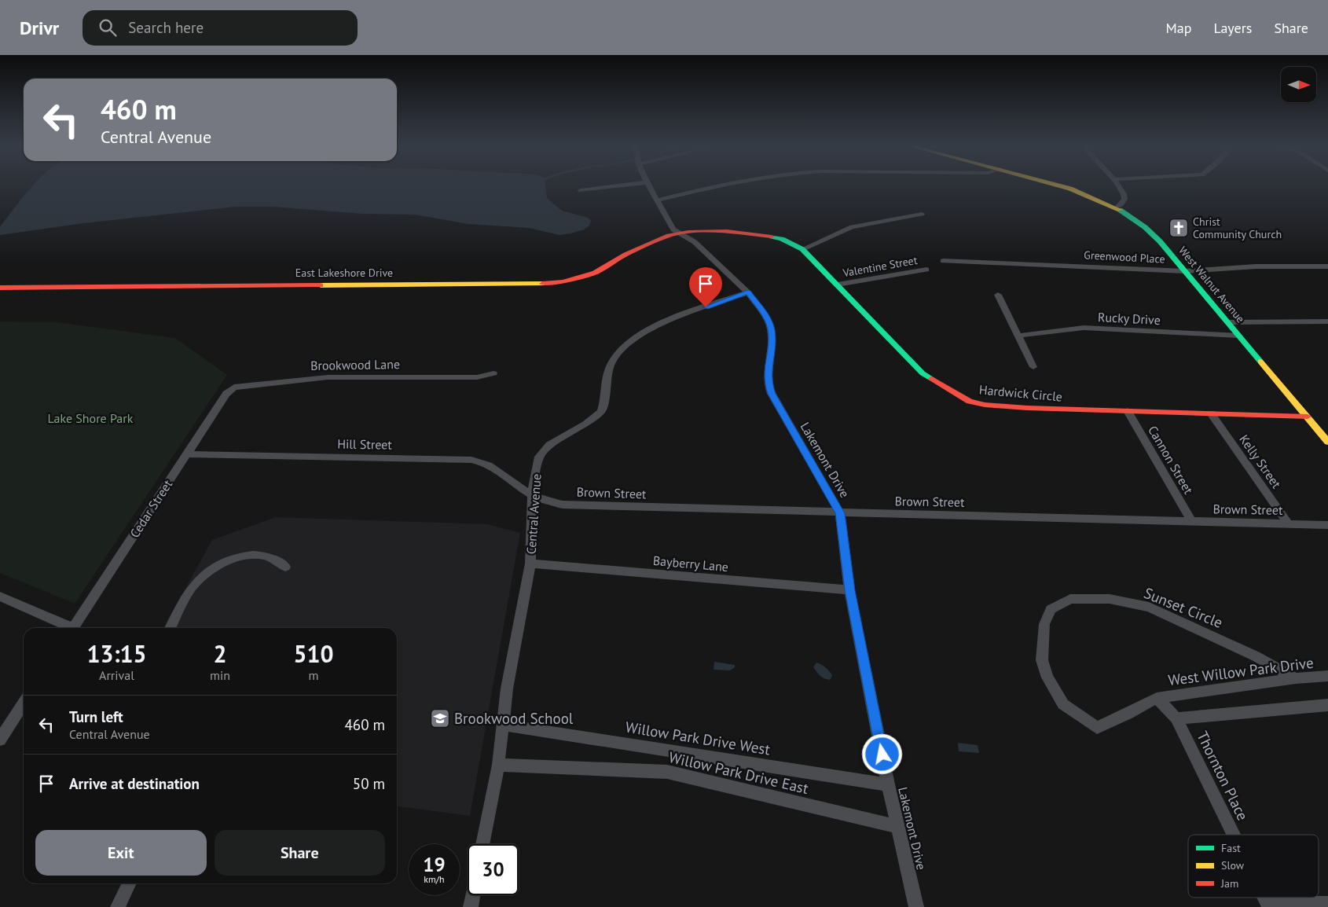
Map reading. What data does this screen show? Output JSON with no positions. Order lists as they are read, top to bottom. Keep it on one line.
{"streets":{"street":["Greenwood Place","Valentine Street","East Lakeshore Drive","West Walnut Avenue","Rucky Drive","Brookwood Lane","Hardwick Circle","Hill Street","Lakemont Drive","Cannon Street","Kelly Street","Brown Street","Cedar Street","Central Avenue","Bayberry Lane","Sunset Circle","West Willow Park Drive","Willow Park Drive West","Willow Park Drive East","Thornton Place"]},"crossings":[["Greenwood Place","West Walnut Avenue"],["Valentine Street","Hardwick Circle"],["East Lakeshore Drive","Hardwick Circle"],["East Lakeshore Drive","Lakemont Drive"],["West Walnut Avenue","Rucky Drive"],["West Walnut Avenue","Hardwick Circle"],["Brookwood Lane","Cedar Street"],["Hardwick Circle","Lakemont Drive"],["Hardwick Circle","Cannon Street"],["Hardwick Circle","Kelly Street"],["Hill Street","Brown Street"],["Hill Street","Cedar Street"],["Hill Street","Central Avenue"],["Lakemont Drive","Brown Street"],["Lakemont Drive","Central Avenue"],["Lakemont Drive","Bayberry Lane"],["Lakemont Drive","Willow Park Drive West"],["Lakemont Drive","Willow Park Drive East"],["Cannon Street","Brown Street"],["Kelly Street","Brown Street"],["Brown Street","Central Avenue"],["Central Avenue","Bayberry Lane"],["Central Avenue","Willow Park Drive West"],["Central Avenue","Willow Park Drive East"],["Sunset Circle","West Willow Park Drive"],["Sunset Circle","Thornton Place"],["West Willow Park Drive","Thornton Place"]],"parks":["Lake Shore Park"],"places":{"church":["Christ Community Church"],"school or university":["Brookwood School"]},"legend":["Fast","Slow","Jam"],"north":"right","page":{"header":"Drivr","search":"Search here","nav":["Map","Layers","Share"],"turn":["460 m","Central Avenue"],"eta":["13:15","Arrival","2","min","510","m"],"list":[{"name":"Turn left","note":"Central Avenue","value":"460 m"},{"name":"Arrive at destination","value":"50 m"}],"buttons":["Exit","Share"],"speed":"19 km/h","limit":"30"}}
